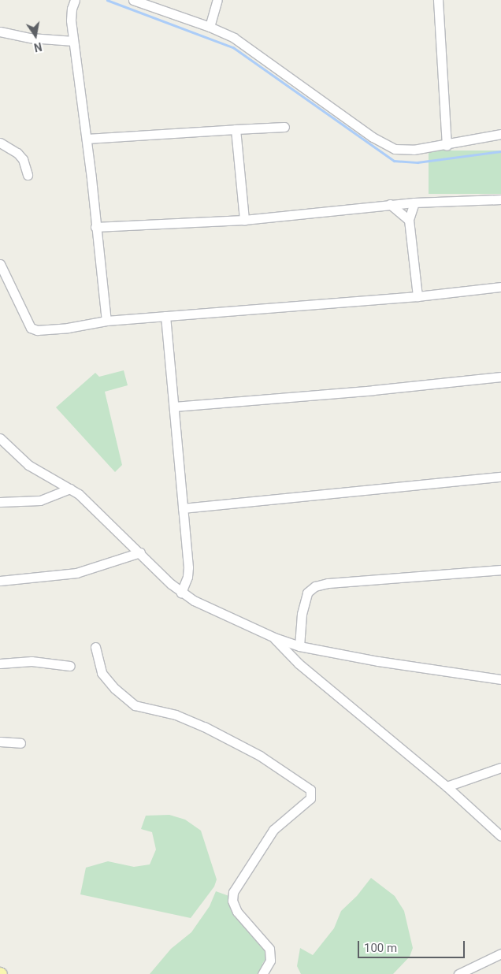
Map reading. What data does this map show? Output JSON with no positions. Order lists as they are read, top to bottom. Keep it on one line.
{"scale_bar":"100 m","north":"bottom"}
